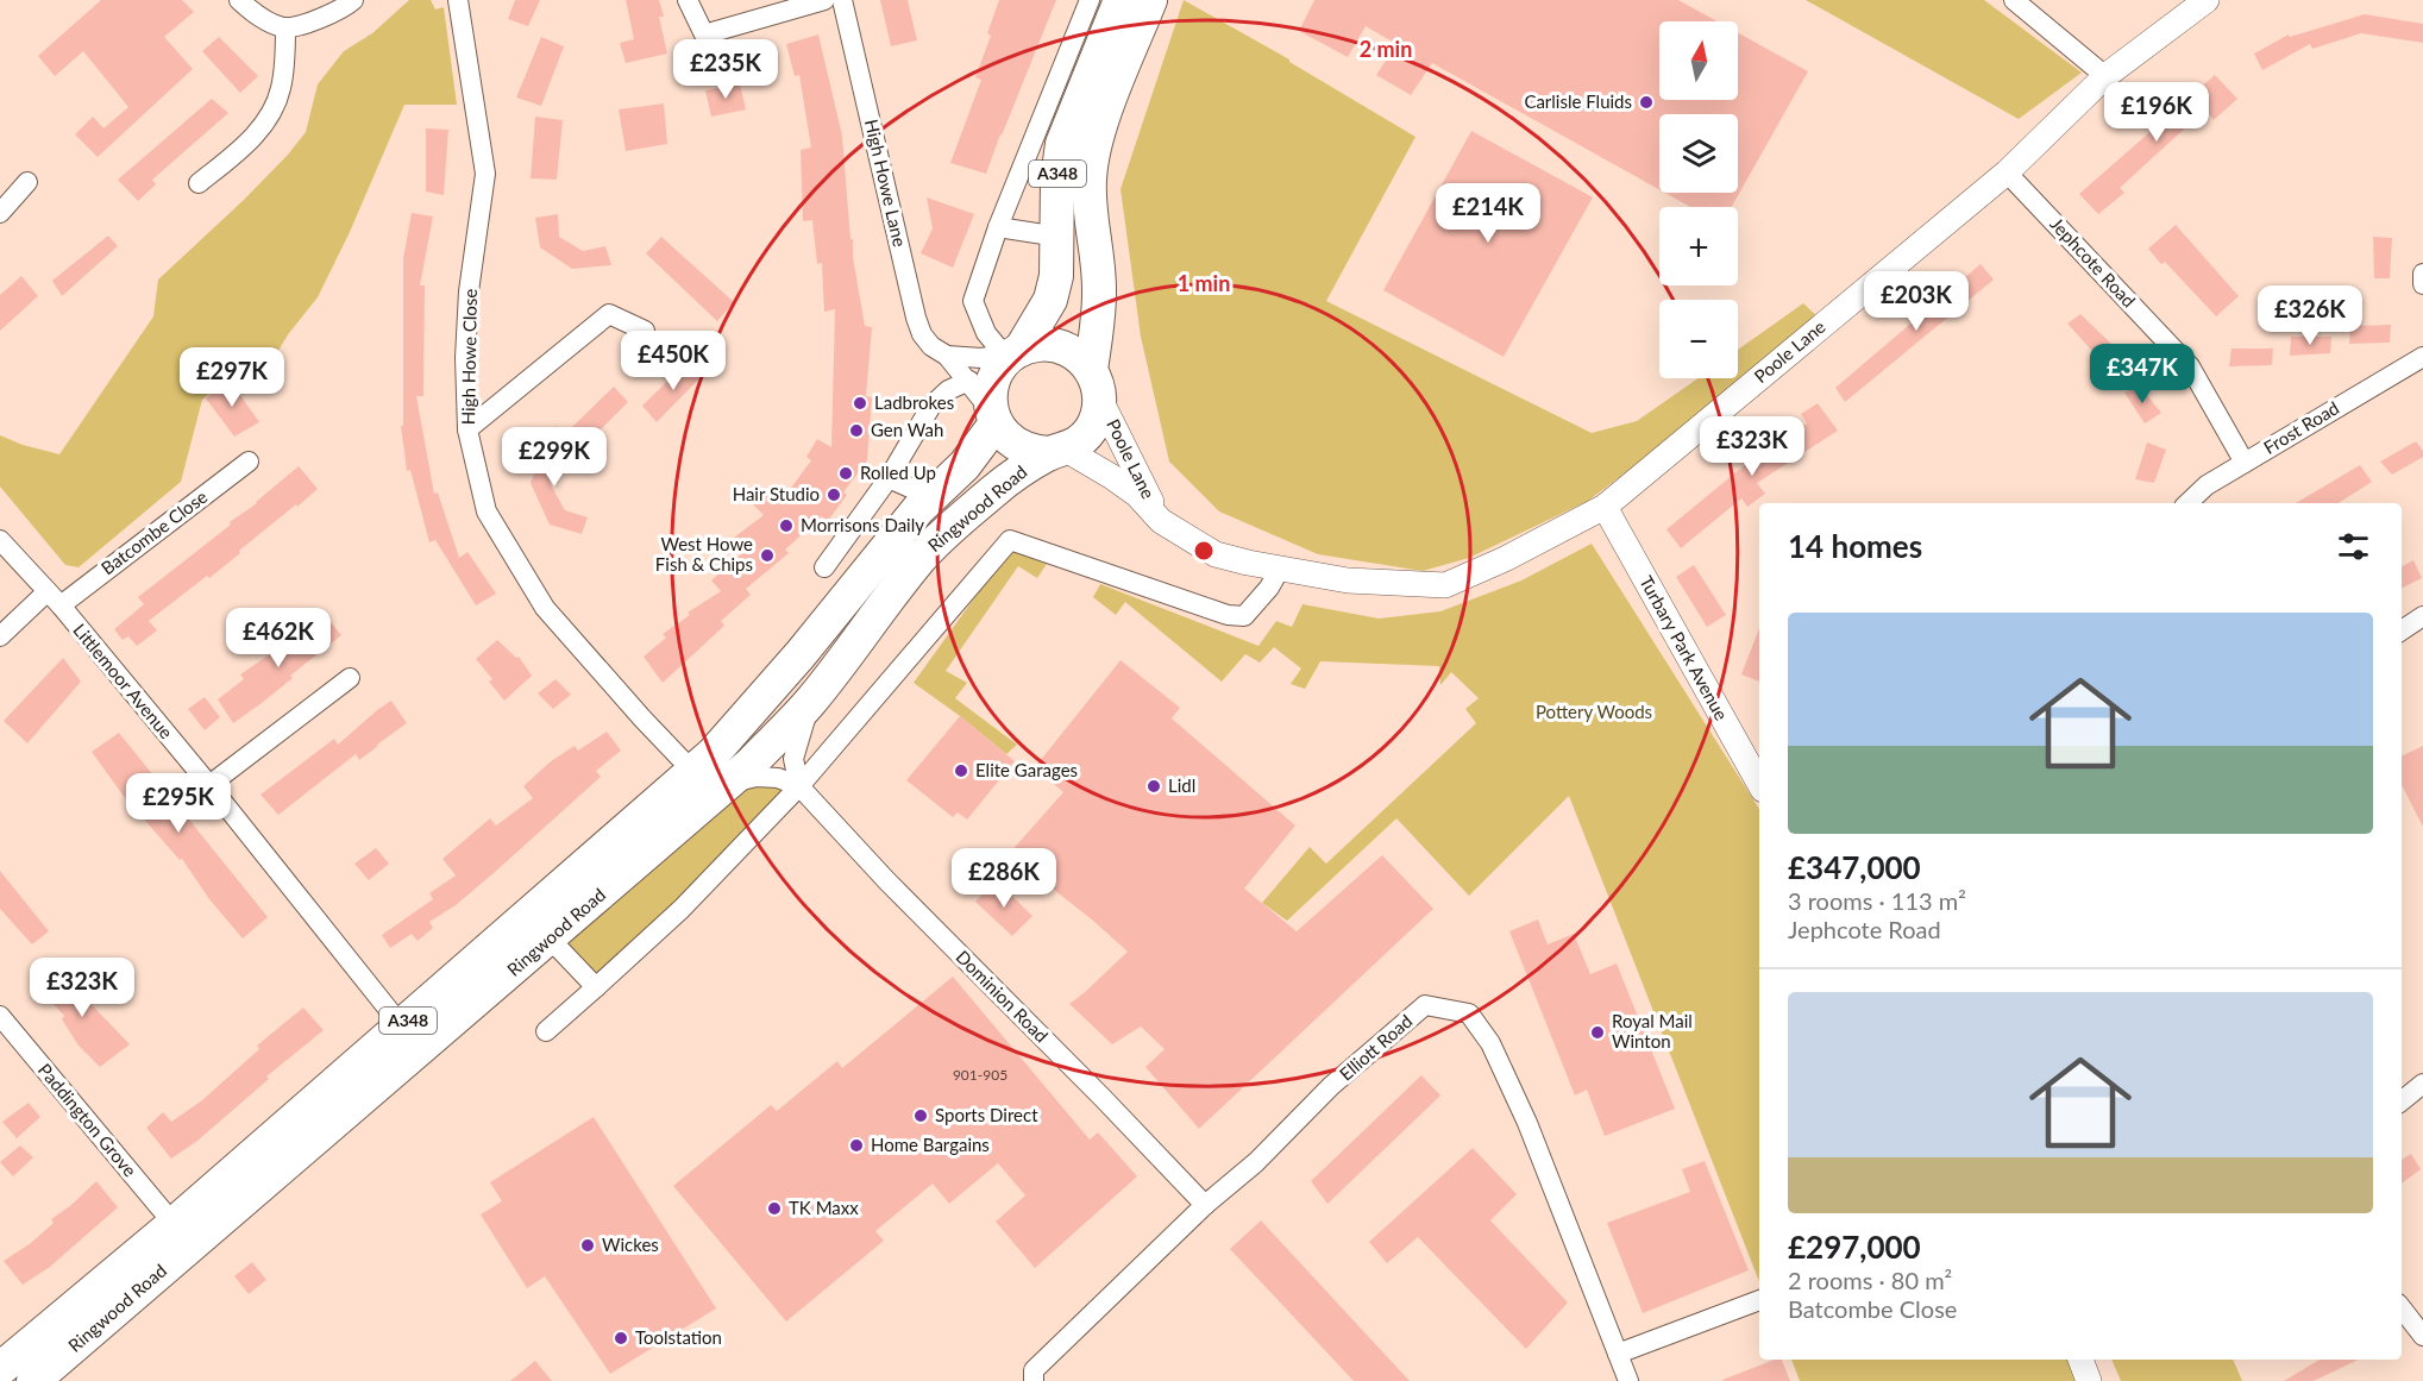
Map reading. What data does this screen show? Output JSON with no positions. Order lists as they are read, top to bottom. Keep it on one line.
{"streets":{"highway":["A348","Ringwood Road"],"street":["High Howe Lane","Jephcote Road","Poole Lane","High Howe Close","Frost Road","Batcombe Close","Turbary Park Avenue","Littlemoor Avenue","Dominion Road","Elliott Road","Paddington Grove"]},"crossings":[["A348","High Howe Lane"],["A348","Poole Lane"],["A348","Ringwood Road"],["High Howe Lane","Poole Lane"],["High Howe Lane","Ringwood Road"],["Jephcote Road","Poole Lane"],["Jephcote Road","Frost Road"],["Poole Lane","Ringwood Road"],["Poole Lane","Turbary Park Avenue"],["High Howe Close","Ringwood Road"],["Ringwood Road","Littlemoor Avenue"],["Ringwood Road","Paddington Grove"],["Batcombe Close","Littlemoor Avenue"],["Dominion Road","Elliott Road"]],"parks":["Pottery Woods"],"places":["Carlisle Fluids","Ladbrokes","Gen Wah","Rolled Up","Hair Studio","Morrisons Daily","West Howe Fish & Chips","Elite Garages","Lidl","Royal Mail Winton","Sports Direct","Home Bargains","TK Maxx","Wickes","Toolstation"],"house_numbers":["901-905"],"north":"top","page":{"map_buttons":["+","−"],"price":["£235K","£196K","£214K","£203K","£326K","£450K","£347K","£297K","£323K","£299K","£462K","£295K","£286K","£323K"],"heading":"14 homes","list":[{"name":"£347,000","note":"3 rooms · 113 m² · Jephcote Road"},{"name":"£297,000","note":"2 rooms · 80 m² · Batcombe Close"}]},"rings":["2 min","1 min"]}
